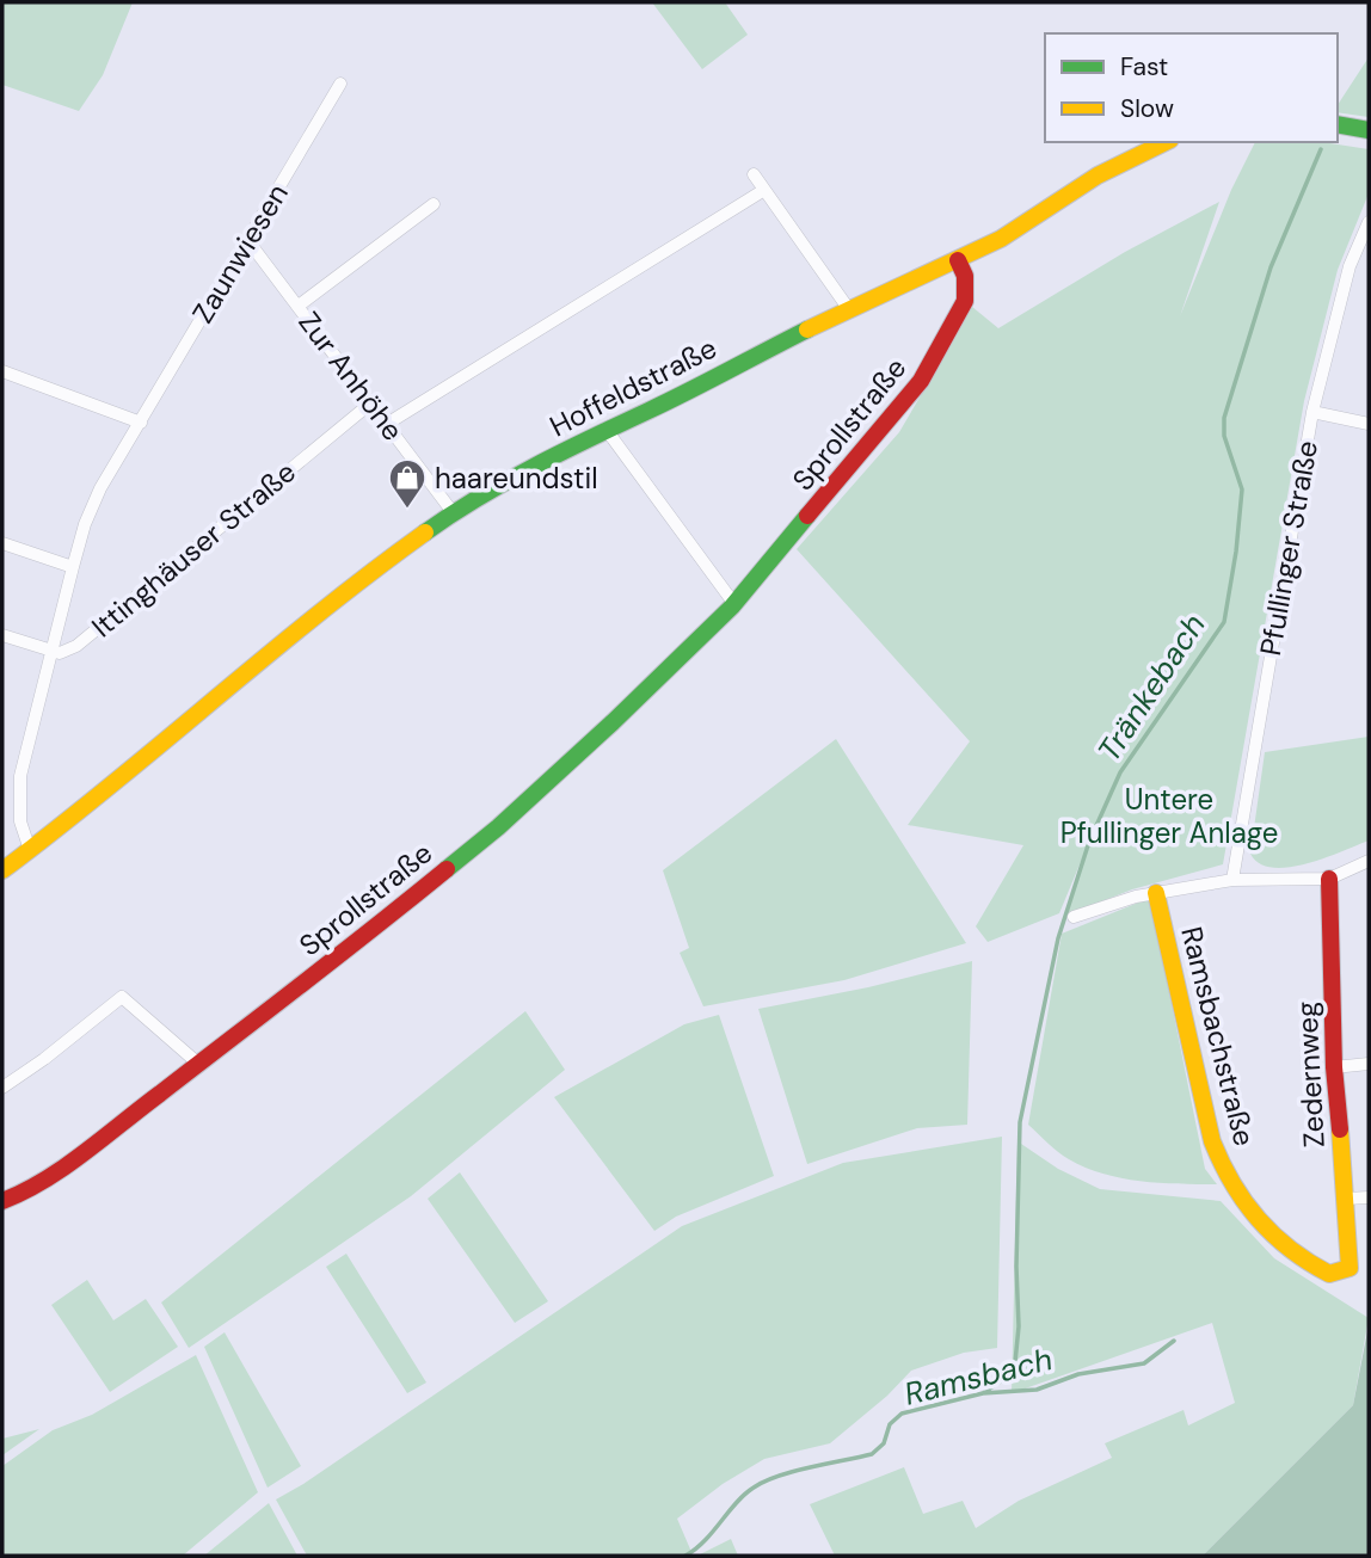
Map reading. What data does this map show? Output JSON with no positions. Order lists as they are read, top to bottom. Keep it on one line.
{"streets":{"street":["Zaunwiesen","Zur Anhöhe","Hoffeldstraße","Sprollstraße","Pfullinger Straße","Ittinghäuser Straße","Ramsbachstraße","Zedernweg"]},"crossings":[["Zaunwiesen","Zur Anhöhe"],["Zaunwiesen","Hoffeldstraße"],["Zaunwiesen","Ittinghäuser Straße"],["Zur Anhöhe","Hoffeldstraße"],["Zur Anhöhe","Ittinghäuser Straße"],["Hoffeldstraße","Sprollstraße"],["Ramsbachstraße","Zedernweg"]],"water":["Tränkebach","Ramsbach"],"parks":["Untere Pfullinger Anlage"],"places":{"shop":["haareundstil"]},"legend":["Fast","Slow"]}
